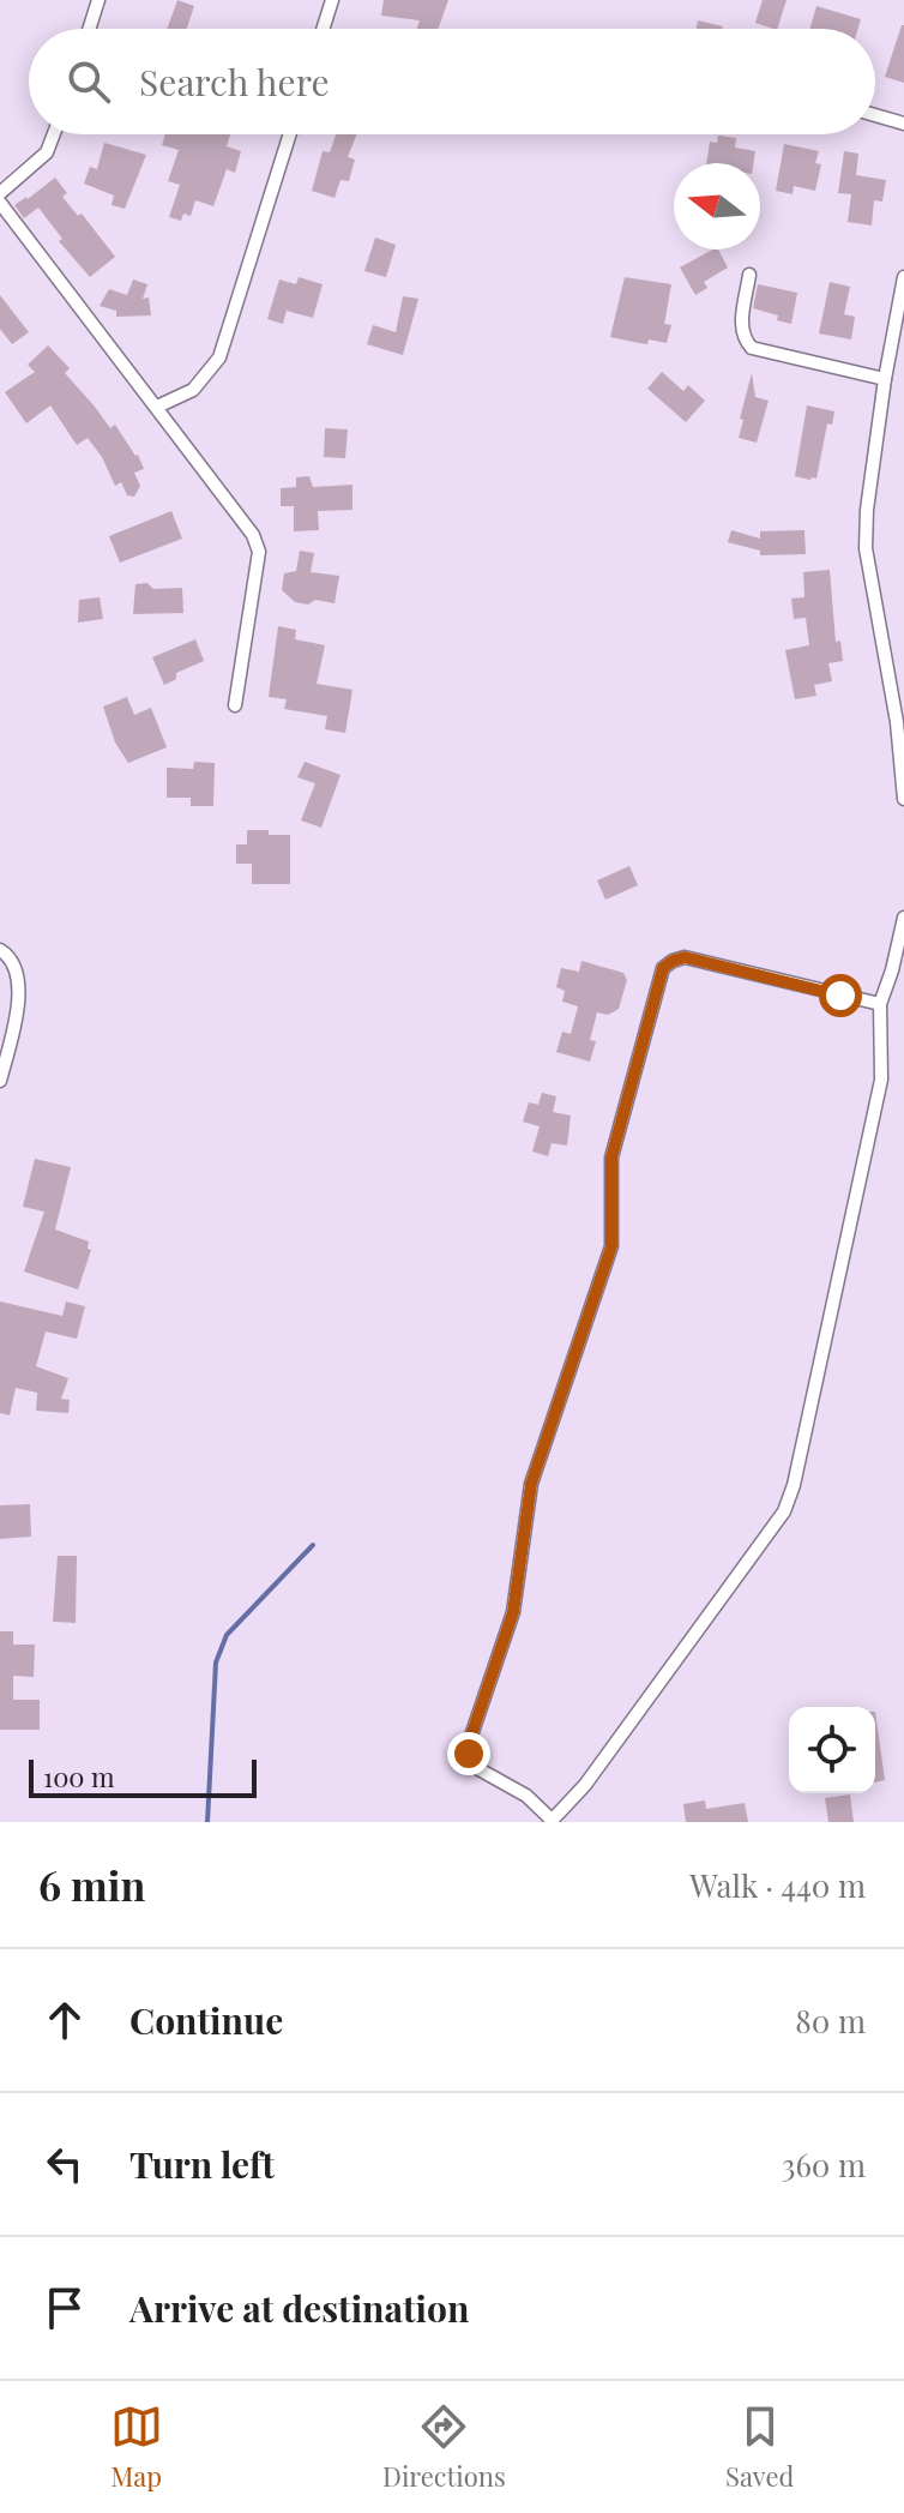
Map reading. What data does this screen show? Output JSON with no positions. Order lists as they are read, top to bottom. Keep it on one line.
{"scale_bar":"100 m","north":"left","page":{"search":"Search here","scale":"100 m","heading":["6 min","Walk · 440 m"],"list":[["Continue","80 m"],["Turn left","360 m"],"Arrive at destination"],"nav":["Map","Directions","Saved"]}}
